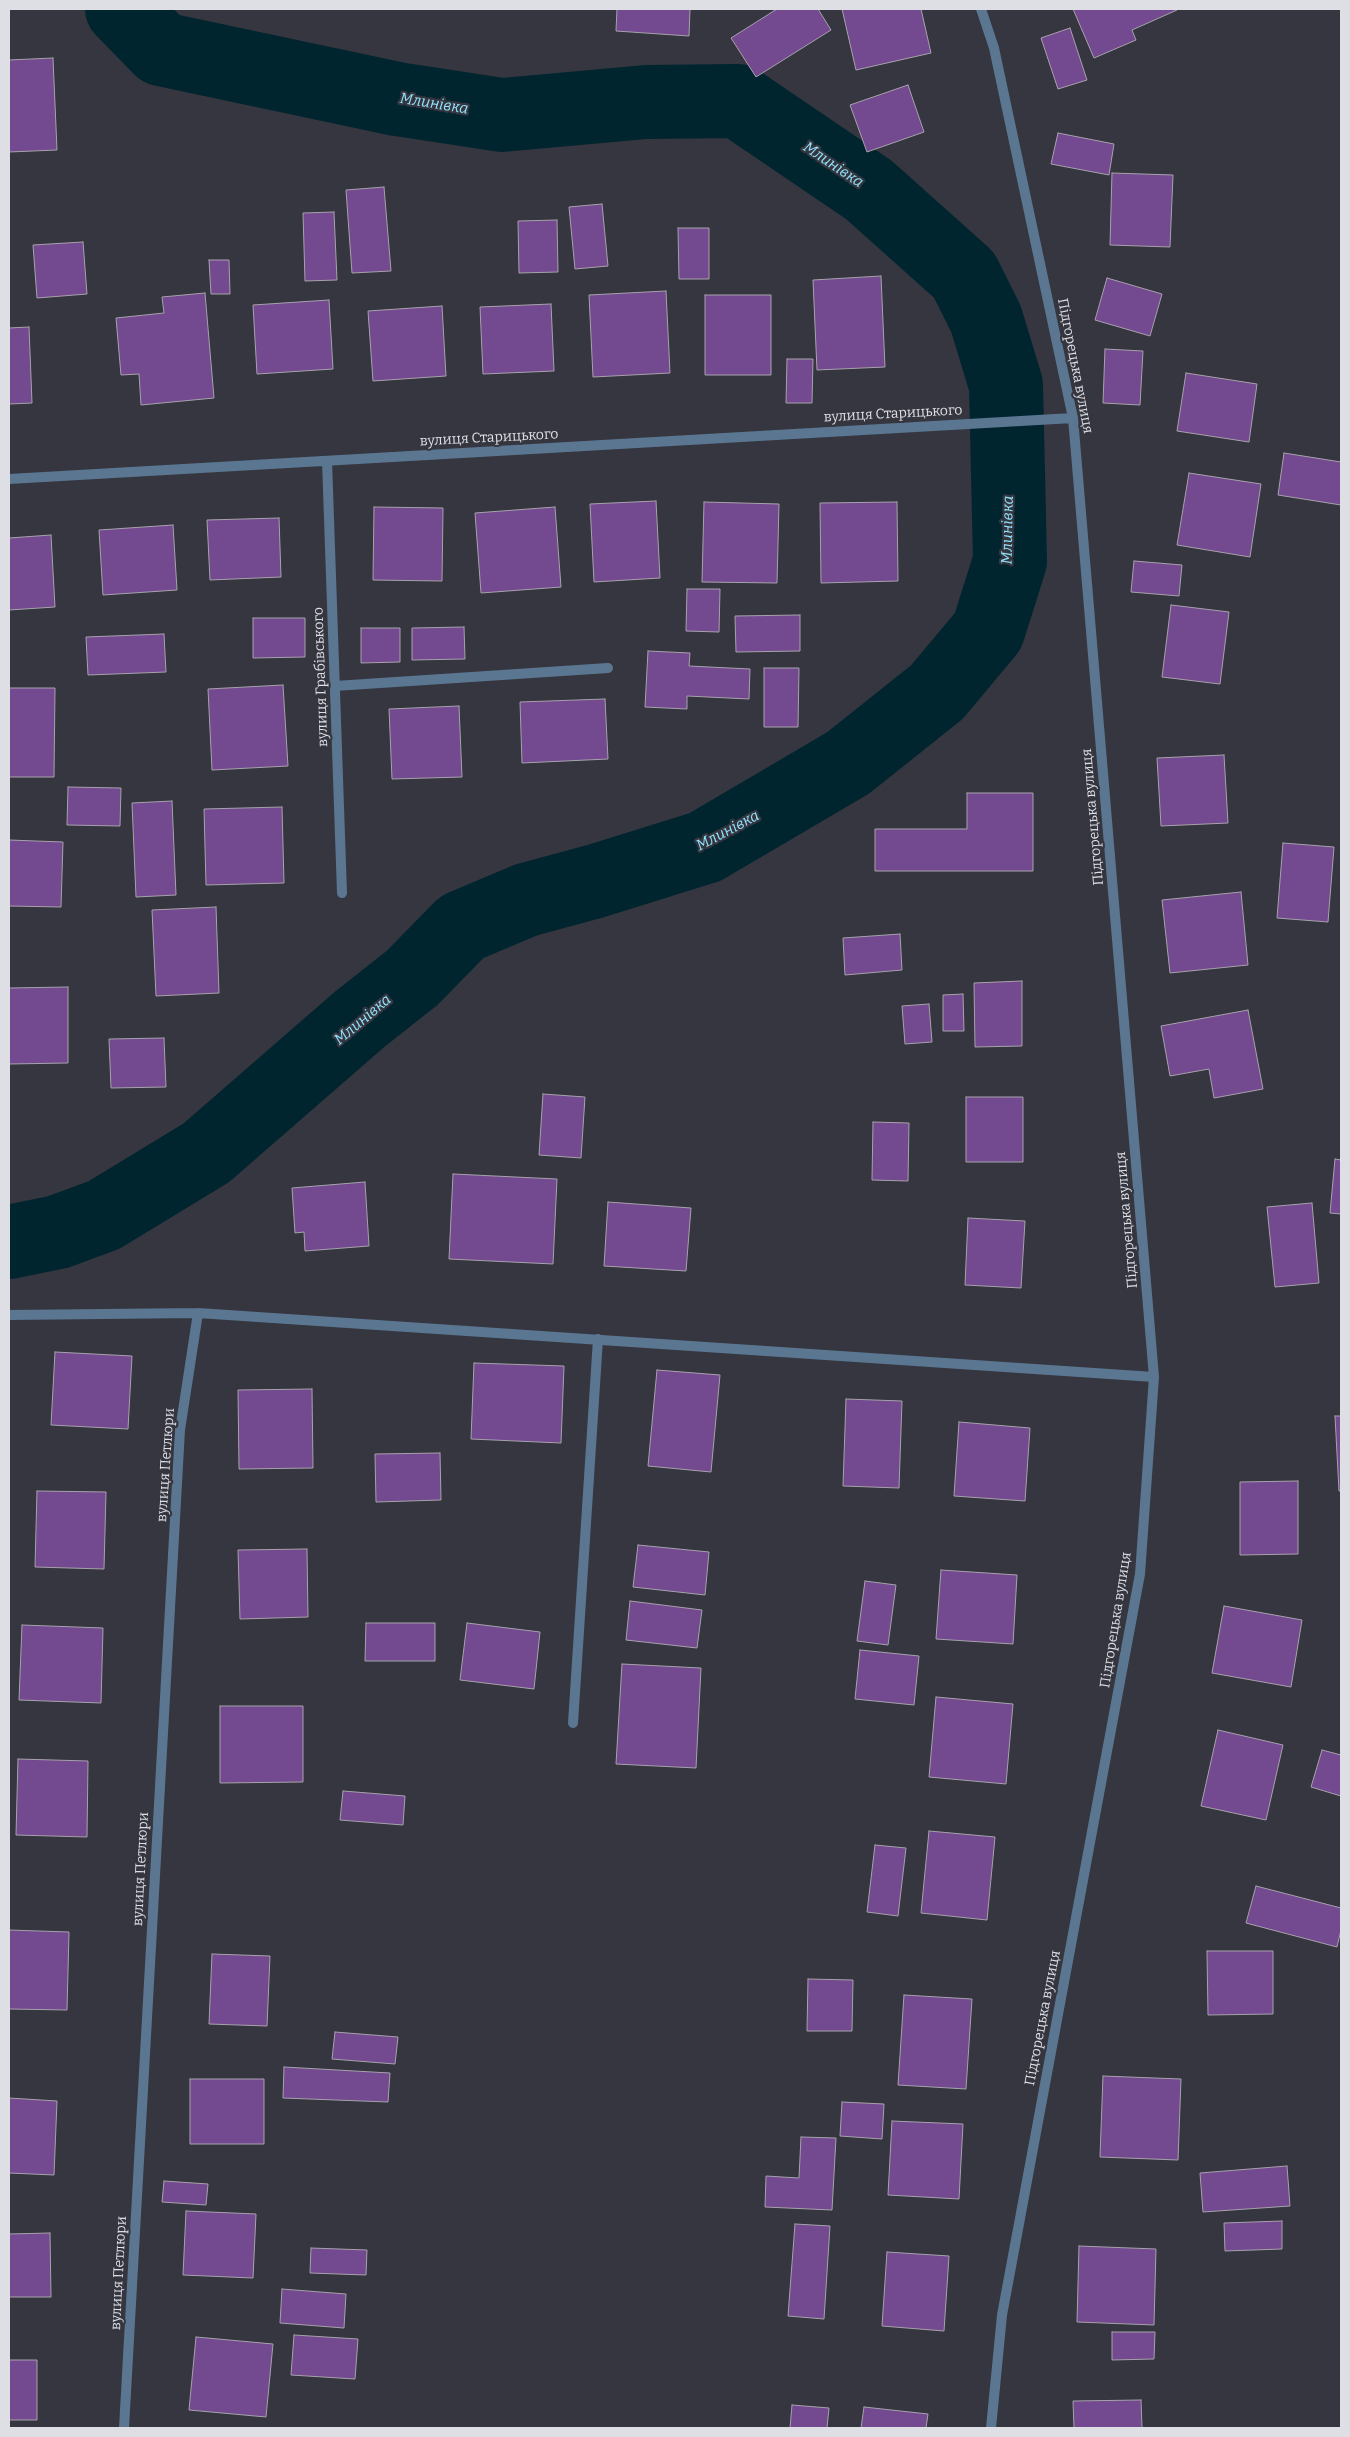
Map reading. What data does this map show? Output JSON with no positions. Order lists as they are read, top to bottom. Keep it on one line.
{"streets":{"street":["Підгорецька вулиця","вулиця Старицького","вулиця Грабівського","вулиця Петлюри"]},"crossings":[["Підгорецька вулиця","вулиця Старицького"],["вулиця Старицького","вулиця Грабівського"]],"water":["Млинівка"]}
